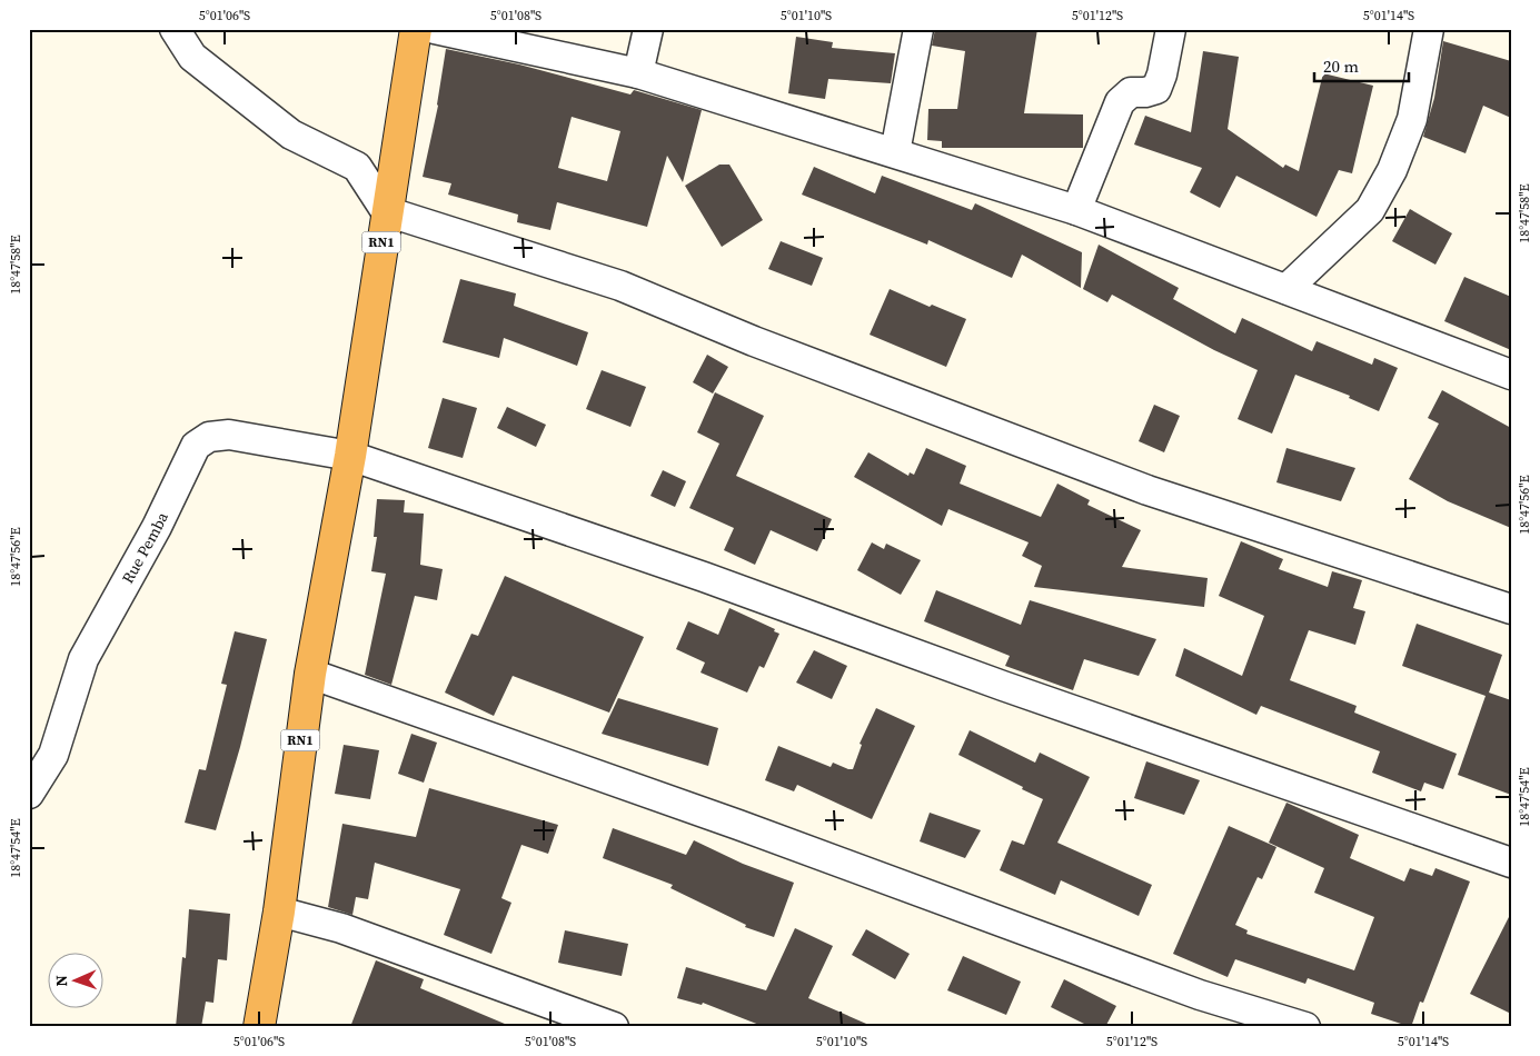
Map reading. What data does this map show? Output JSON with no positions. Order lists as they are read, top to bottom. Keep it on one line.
{"streets":{"highway":["RN1"],"street":["Rue Pemba"]},"crossings":[["RN1","Rue Pemba"]],"scale_bar":"20 m","north":"left","coordinates":["5°01'06\"S","5°01'08\"S","5°01'10\"S","5°01'12\"S","5°01'14\"S","18°47'58\"E","18°47'56\"E","18°47'54\"E"]}
